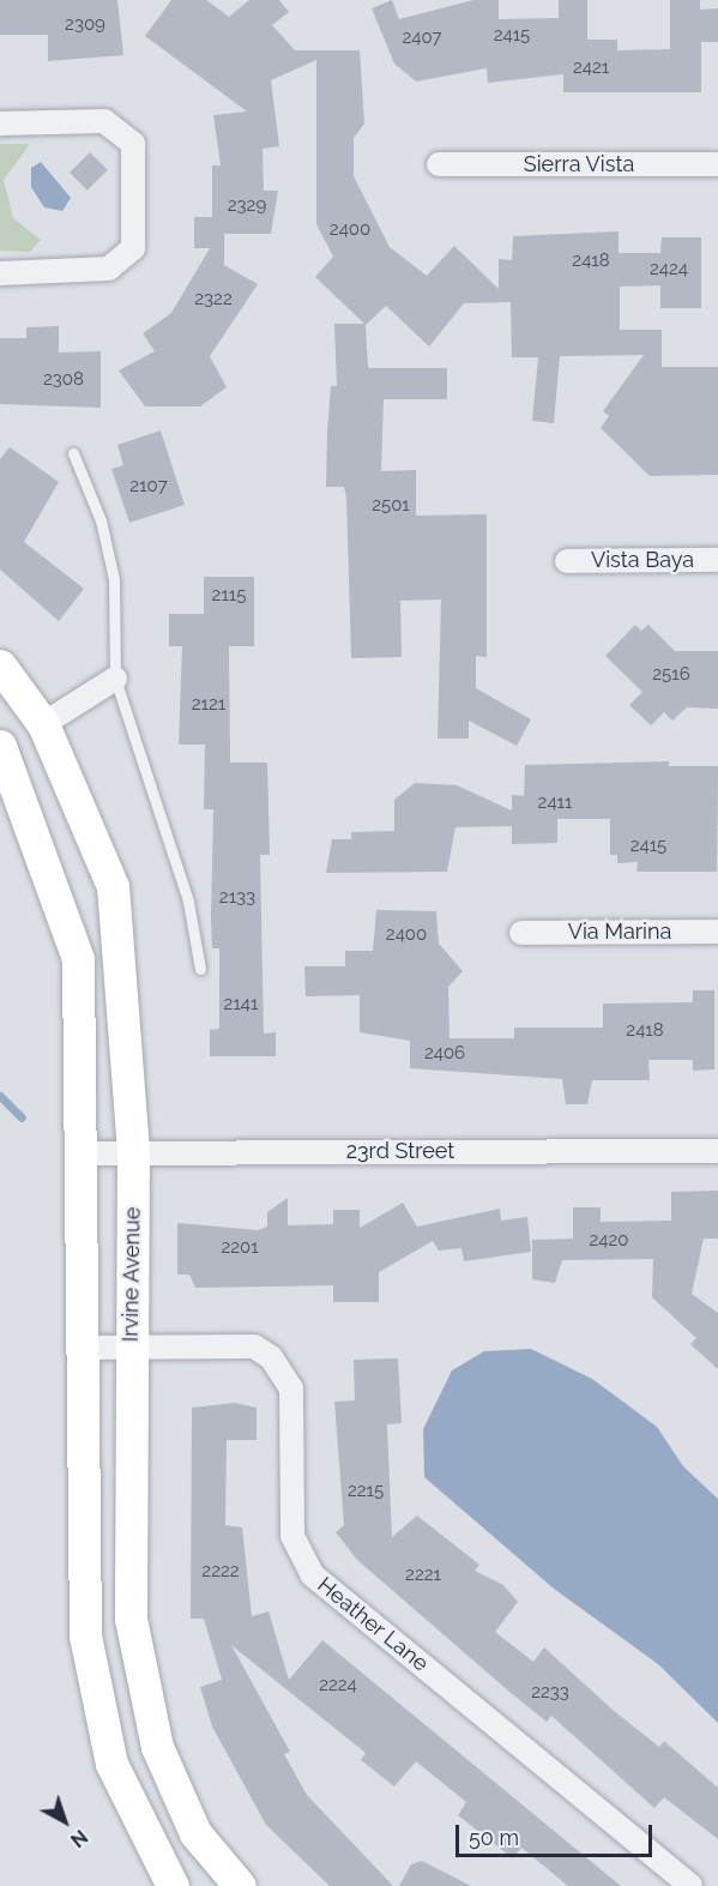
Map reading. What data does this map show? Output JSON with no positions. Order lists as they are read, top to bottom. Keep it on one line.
{"streets":{"main road":["Irvine Avenue"],"street":["Sierra Vista","Vista Baya","Via Marina","23rd Street","Heather Lane"]},"crossings":[["23rd Street","Irvine Avenue"],["Irvine Avenue","Heather Lane"]],"house_numbers":["2309","2415","2407","2421","2329","2400","2418","2424","2322","2308","2107","2501","2115","2516","2121","2411","2415","2133","2400","2141","2418","2406","2420","2201","2215","2222","2221","2224","2233"],"scale_bar":"50 m","north":"bottom right"}
